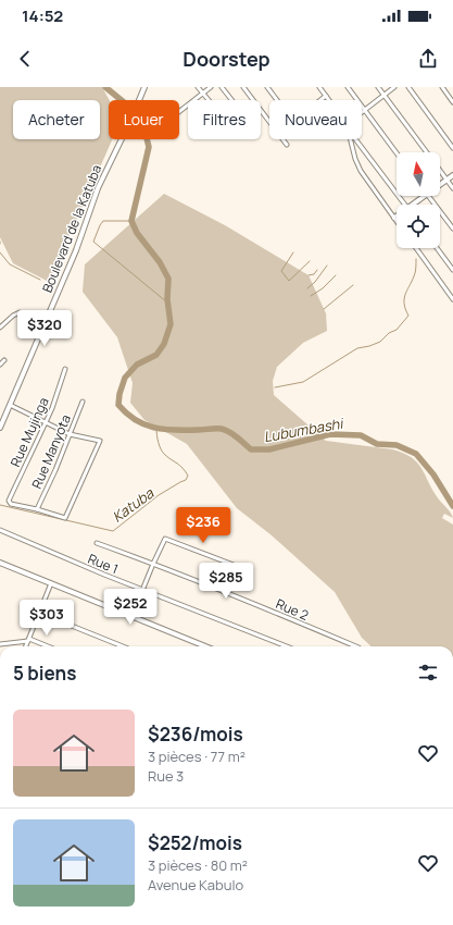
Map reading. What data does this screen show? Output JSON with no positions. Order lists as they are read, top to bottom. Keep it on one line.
{"streets":{"street":["Boulevard de la Katuba","Rue Mujinga","Rue Manyota","Rue 1","Rue 2"]},"crossings":[["Rue Mujinga","Rue Manyota"]],"water":["Lubumbashi","Katuba"],"north":"top","page":{"status":"14:52","header":"Doorstep","chip":["Acheter","Louer","Filtres","Nouveau"],"price":["$320","$236","$285","$252","$303"],"heading":"5 biens","list":[{"name":"$236/mois","note":"3 pièces · 77 m² · Rue 3"},{"name":"$252/mois","note":"3 pièces · 80 m² · Avenue Kabulo"}]}}
